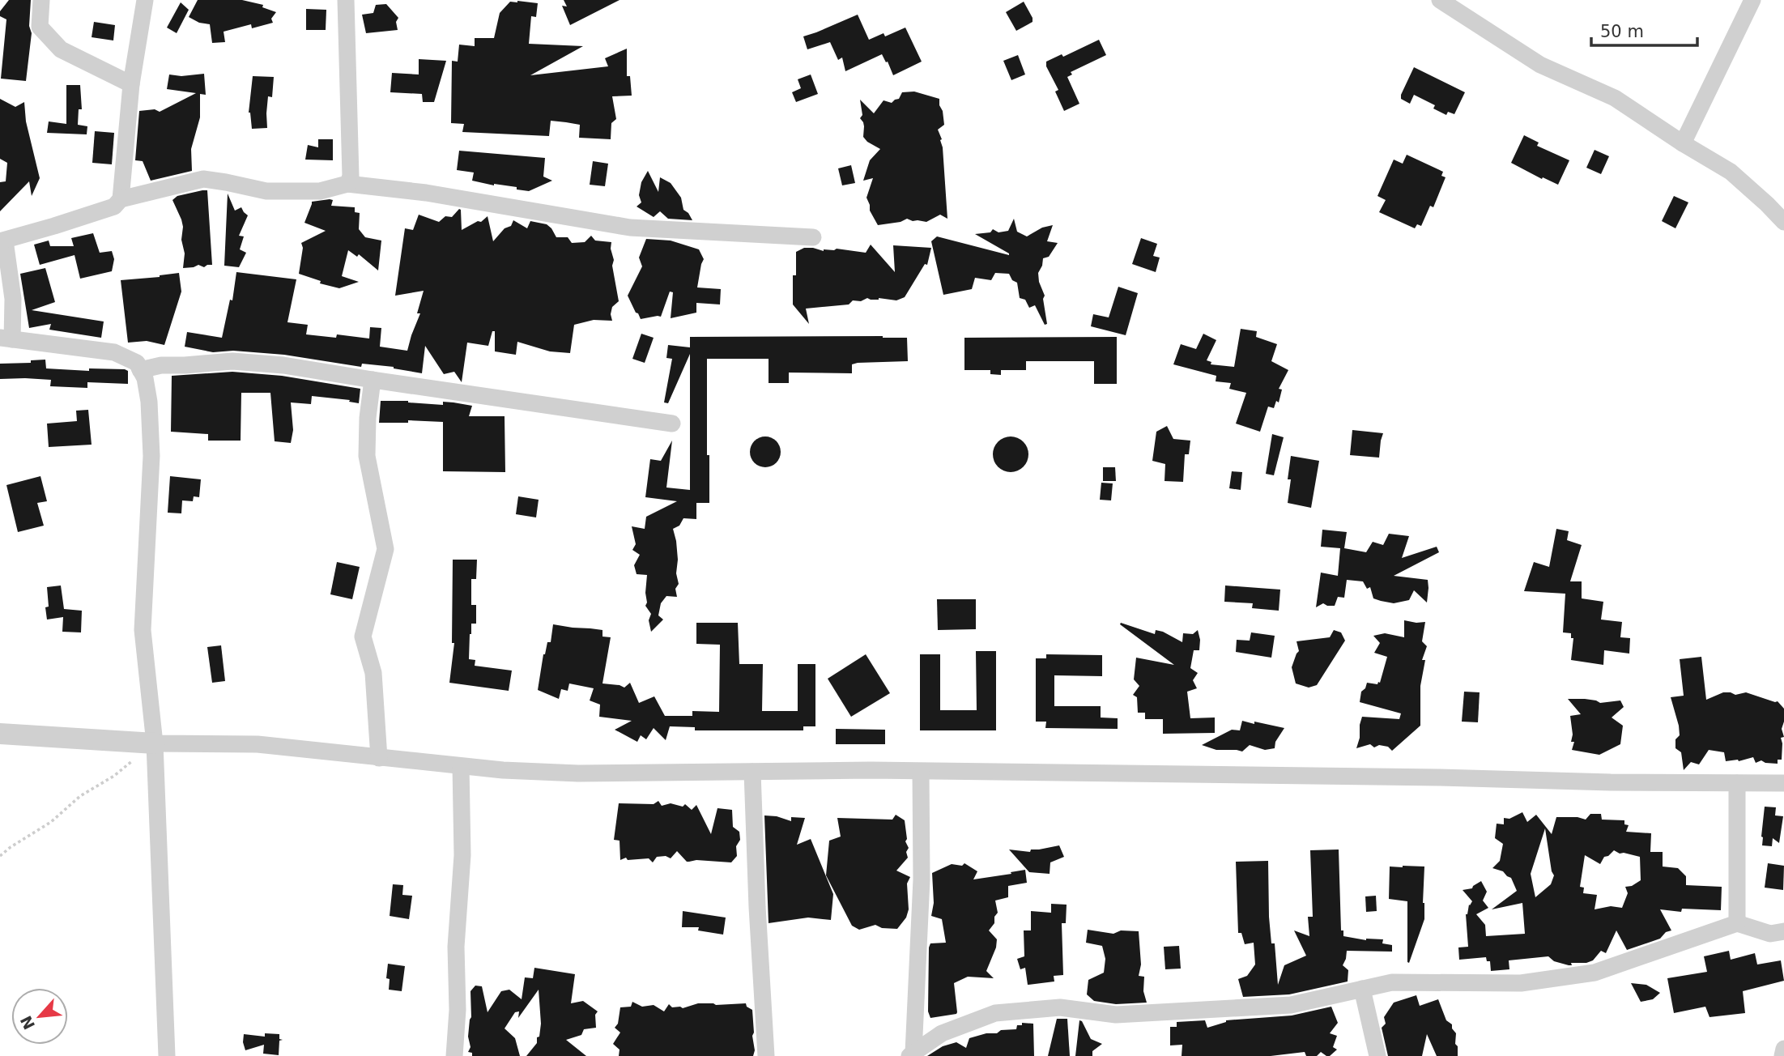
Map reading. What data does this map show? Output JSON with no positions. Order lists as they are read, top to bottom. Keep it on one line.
{"scale_bar":"50 m","north":"bottom left"}
